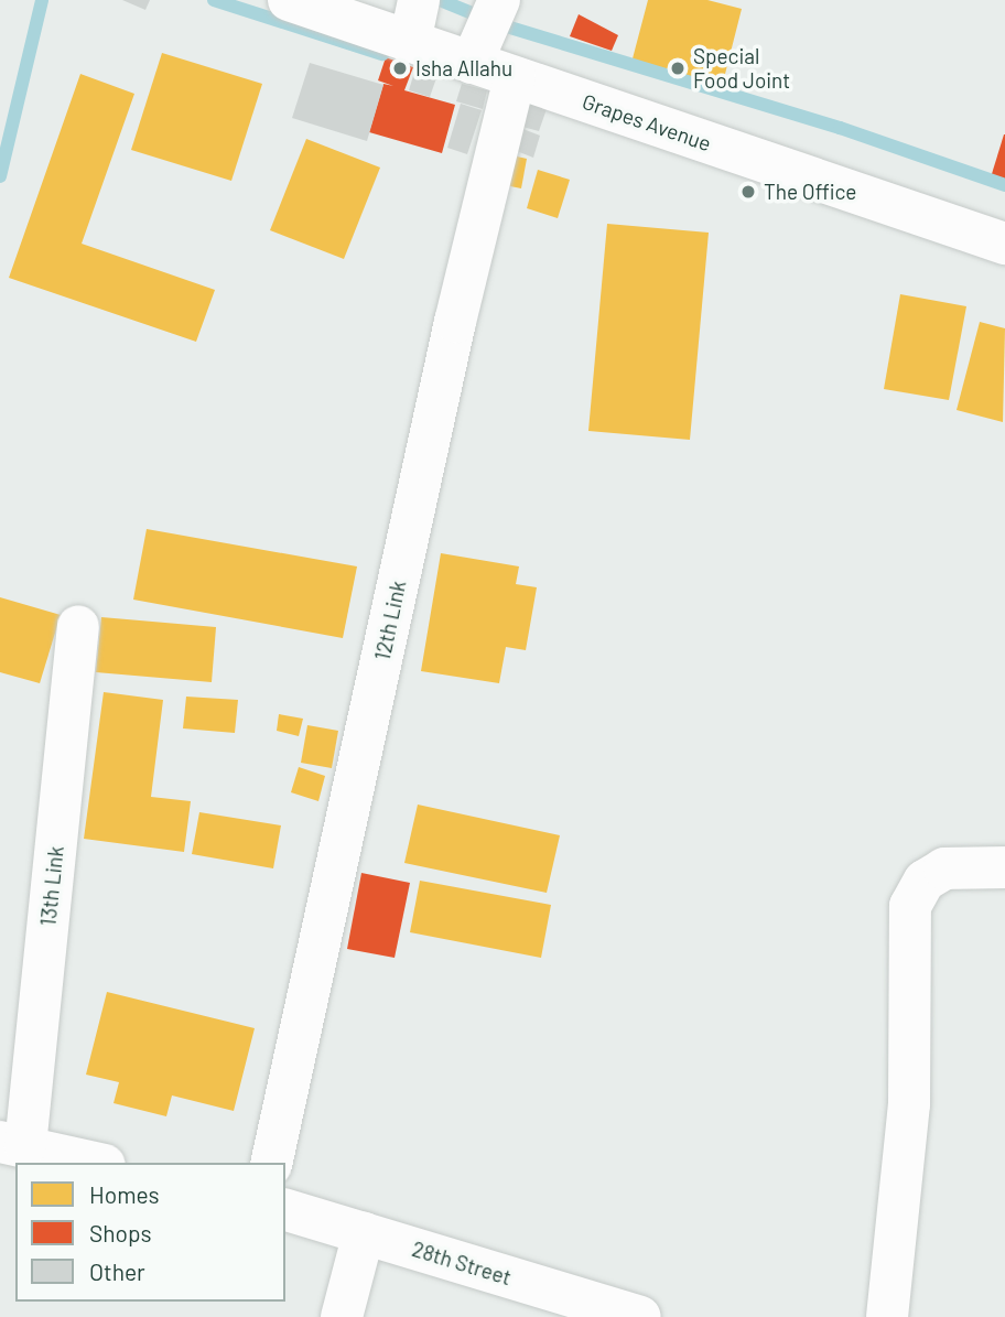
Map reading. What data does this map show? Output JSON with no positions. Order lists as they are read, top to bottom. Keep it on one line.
{"streets":{"street":["Grapes Avenue","12th Link","13th Link","28th Street"]},"crossings":[["Grapes Avenue","12th Link"]],"places":["Isha Allahu","Special Food Joint","The Office"],"legend":["Homes","Shops","Other"]}
